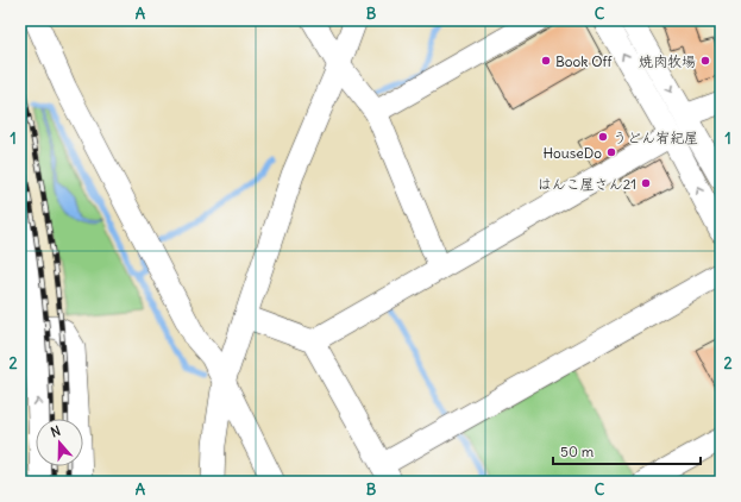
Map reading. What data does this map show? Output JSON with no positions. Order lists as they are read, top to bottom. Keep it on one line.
{"places":["Book Off","焼肉牧場","うどん宥紀屋","HouseDo","はんこ屋さん21"],"scale_bar":"50 m","north":"top","grid":{"columns":["A","B","C"],"rows":["1","2"]}}
